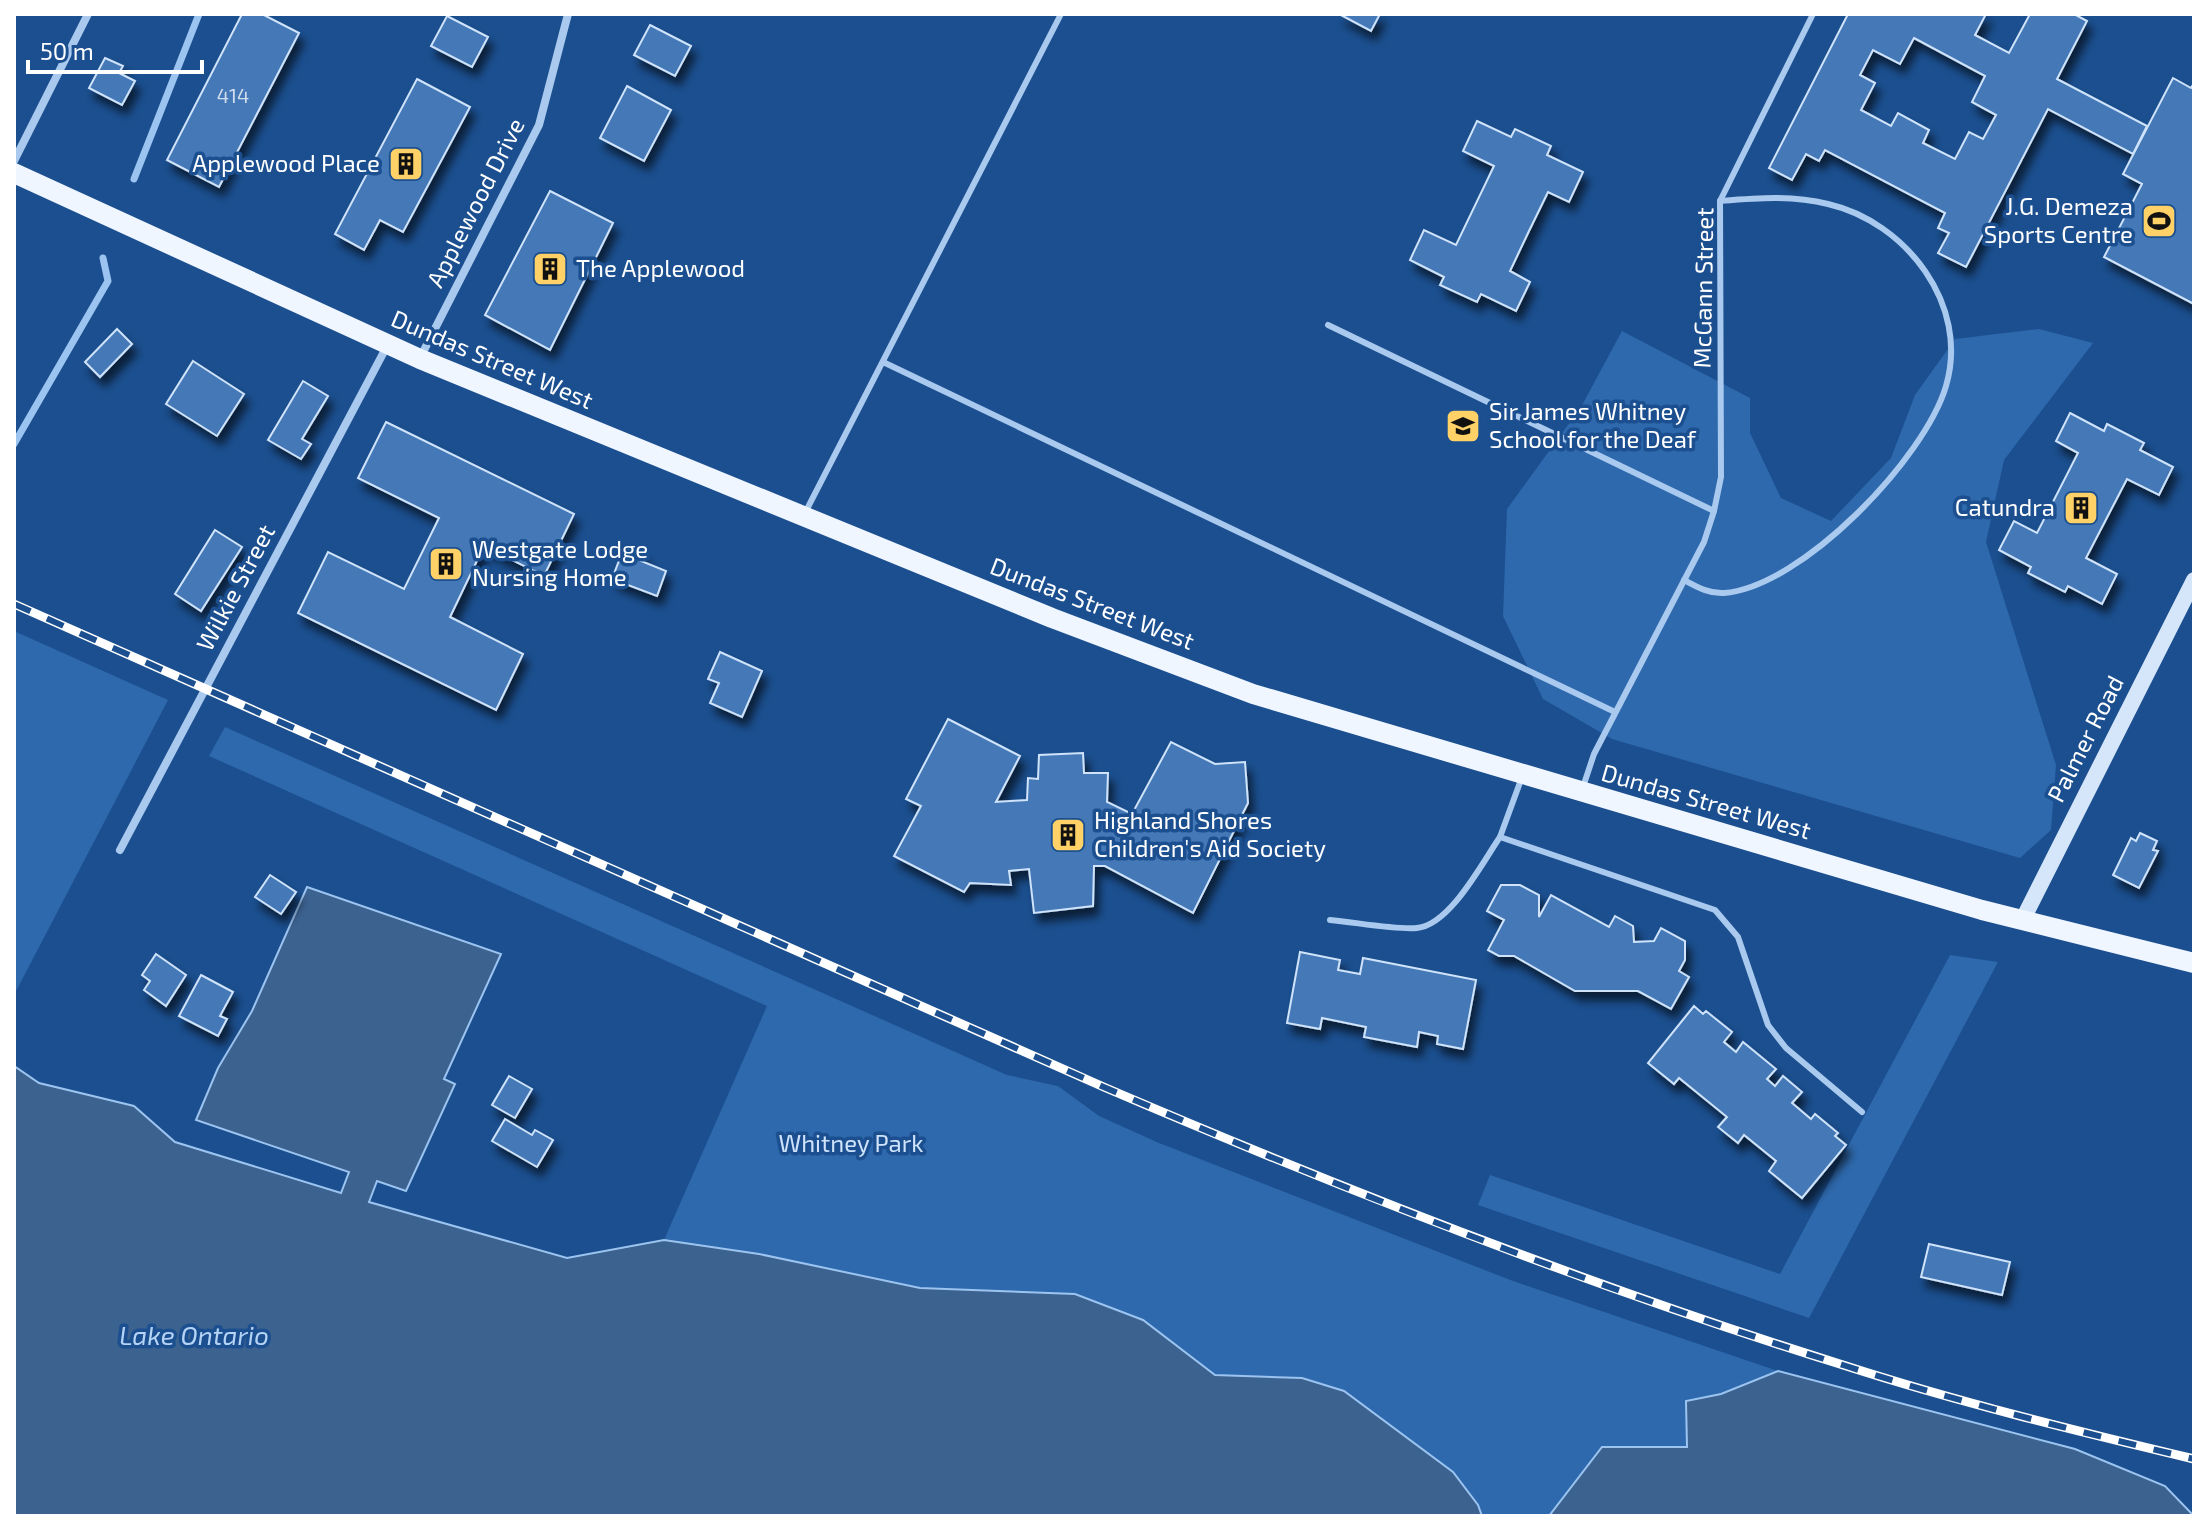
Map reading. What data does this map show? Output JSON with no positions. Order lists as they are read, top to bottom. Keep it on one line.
{"streets":{"main road":["Dundas Street West"],"street":["Applewood Drive","Wilkie Street","Palmer Road"],"lane":["McGann Street"]},"crossings":[["Applewood Drive","Dundas Street West"],["McGann Street","Dundas Street West"],["Dundas Street West","Wilkie Street"],["Dundas Street West","Palmer Road"]],"water":["Lake Ontario"],"parks":["Whitney Park"],"places":{"building":["Applewood Place","The Applewood","Catundra","Westgate Lodge Nursing Home","Highland Shores Children's Aid Society"],"sports":["J.G. Demeza Sports Centre"],"school or university":["Sir James Whitney School for the Deaf"]},"house_numbers":["414"],"scale_bar":"50 m"}
